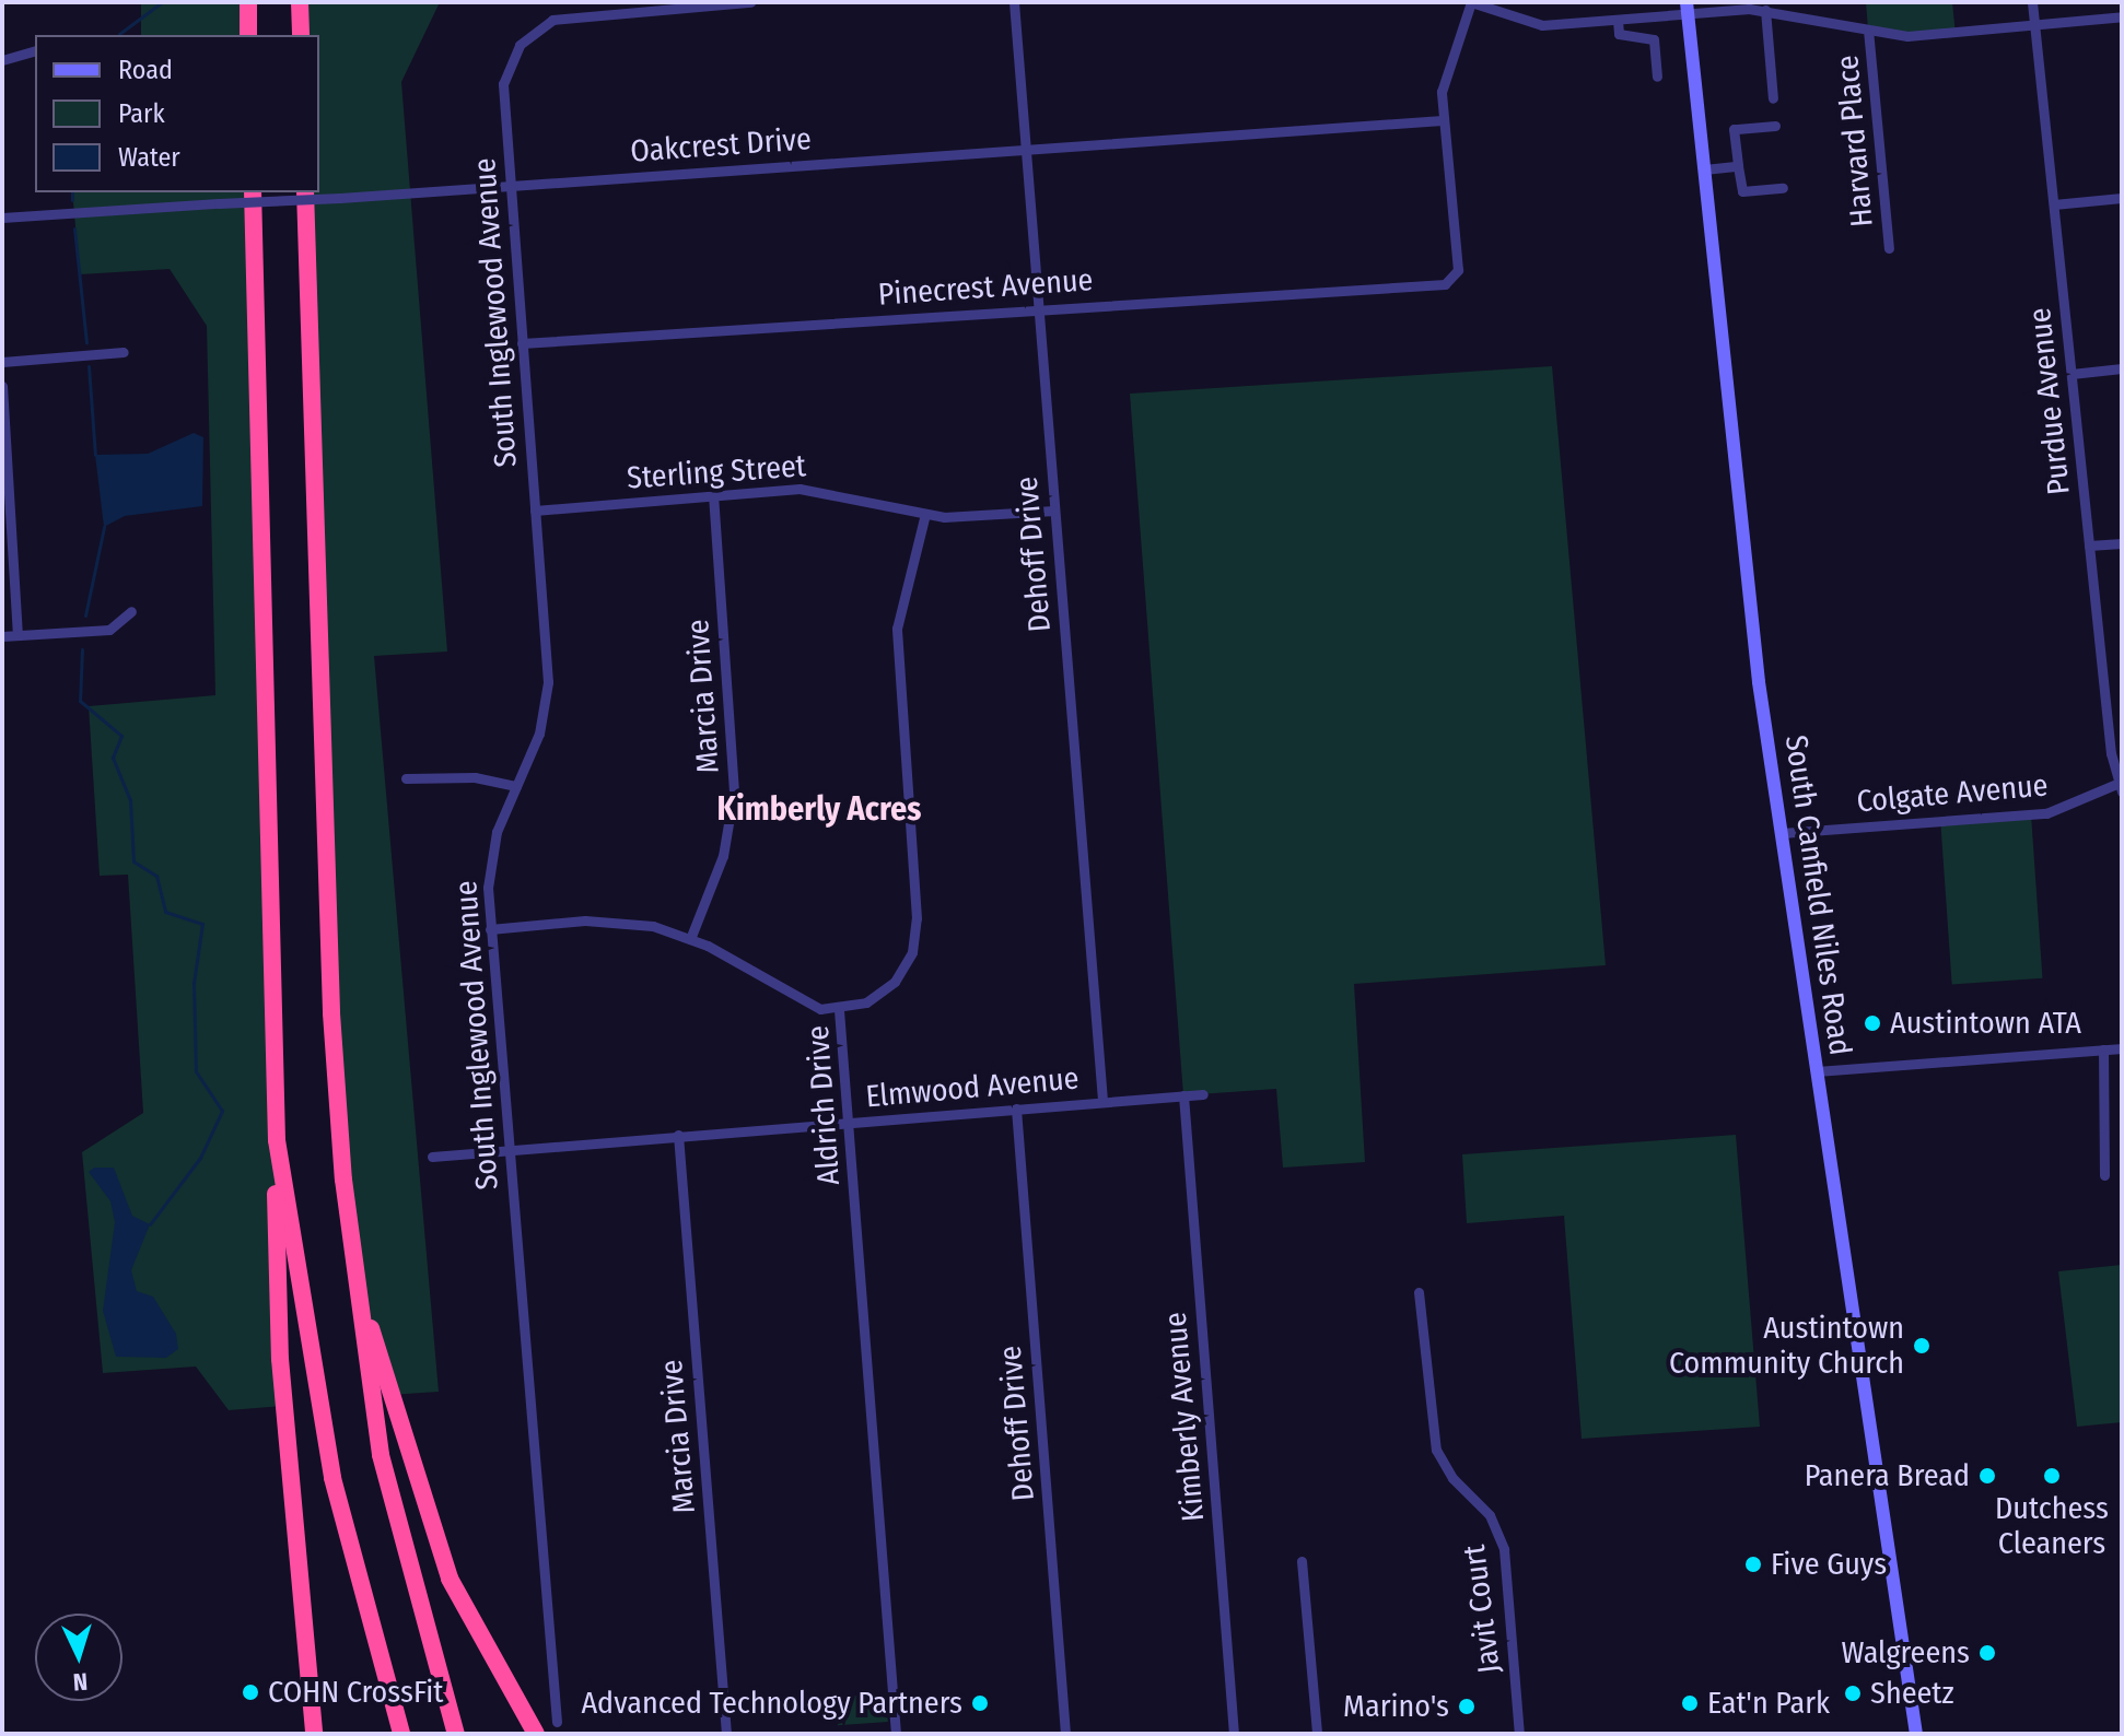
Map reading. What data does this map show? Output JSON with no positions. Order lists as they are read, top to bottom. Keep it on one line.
{"streets":{"main road":["South Canfield Niles Road"],"street":["Harvard Place","Oakcrest Drive","Pinecrest Avenue","South Inglewood Avenue","Purdue Avenue","Sterling Street","Dehoff Drive","Marcia Drive","Colgate Avenue","Elmwood Avenue","Aldrich Drive","Kimberly Avenue","Javit Court"]},"crossings":[["Oakcrest Drive","Pinecrest Avenue"],["Oakcrest Drive","South Inglewood Avenue"],["Oakcrest Drive","Dehoff Drive"],["Pinecrest Avenue","South Inglewood Avenue"],["Pinecrest Avenue","Dehoff Drive"],["South Inglewood Avenue","Sterling Street"],["South Inglewood Avenue","Elmwood Avenue"],["Purdue Avenue","Colgate Avenue"],["Sterling Street","Dehoff Drive"],["Sterling Street","Marcia Drive"],["Sterling Street","Aldrich Drive"],["Dehoff Drive","Elmwood Avenue"],["Marcia Drive","Elmwood Avenue"],["Colgate Avenue","South Canfield Niles Road"],["Elmwood Avenue","Aldrich Drive"],["Elmwood Avenue","Kimberly Avenue"]],"districts":["Kimberly Acres"],"places":["Austintown ATA","Austintown Community Church","Panera Bread","Dutchess Cleaners","Five Guys","Walgreens","COHN CrossFit","Sheetz","Advanced Technology Partners","Eat'n Park","Marino's"],"legend":["Road","Park","Water"],"north":"bottom"}
